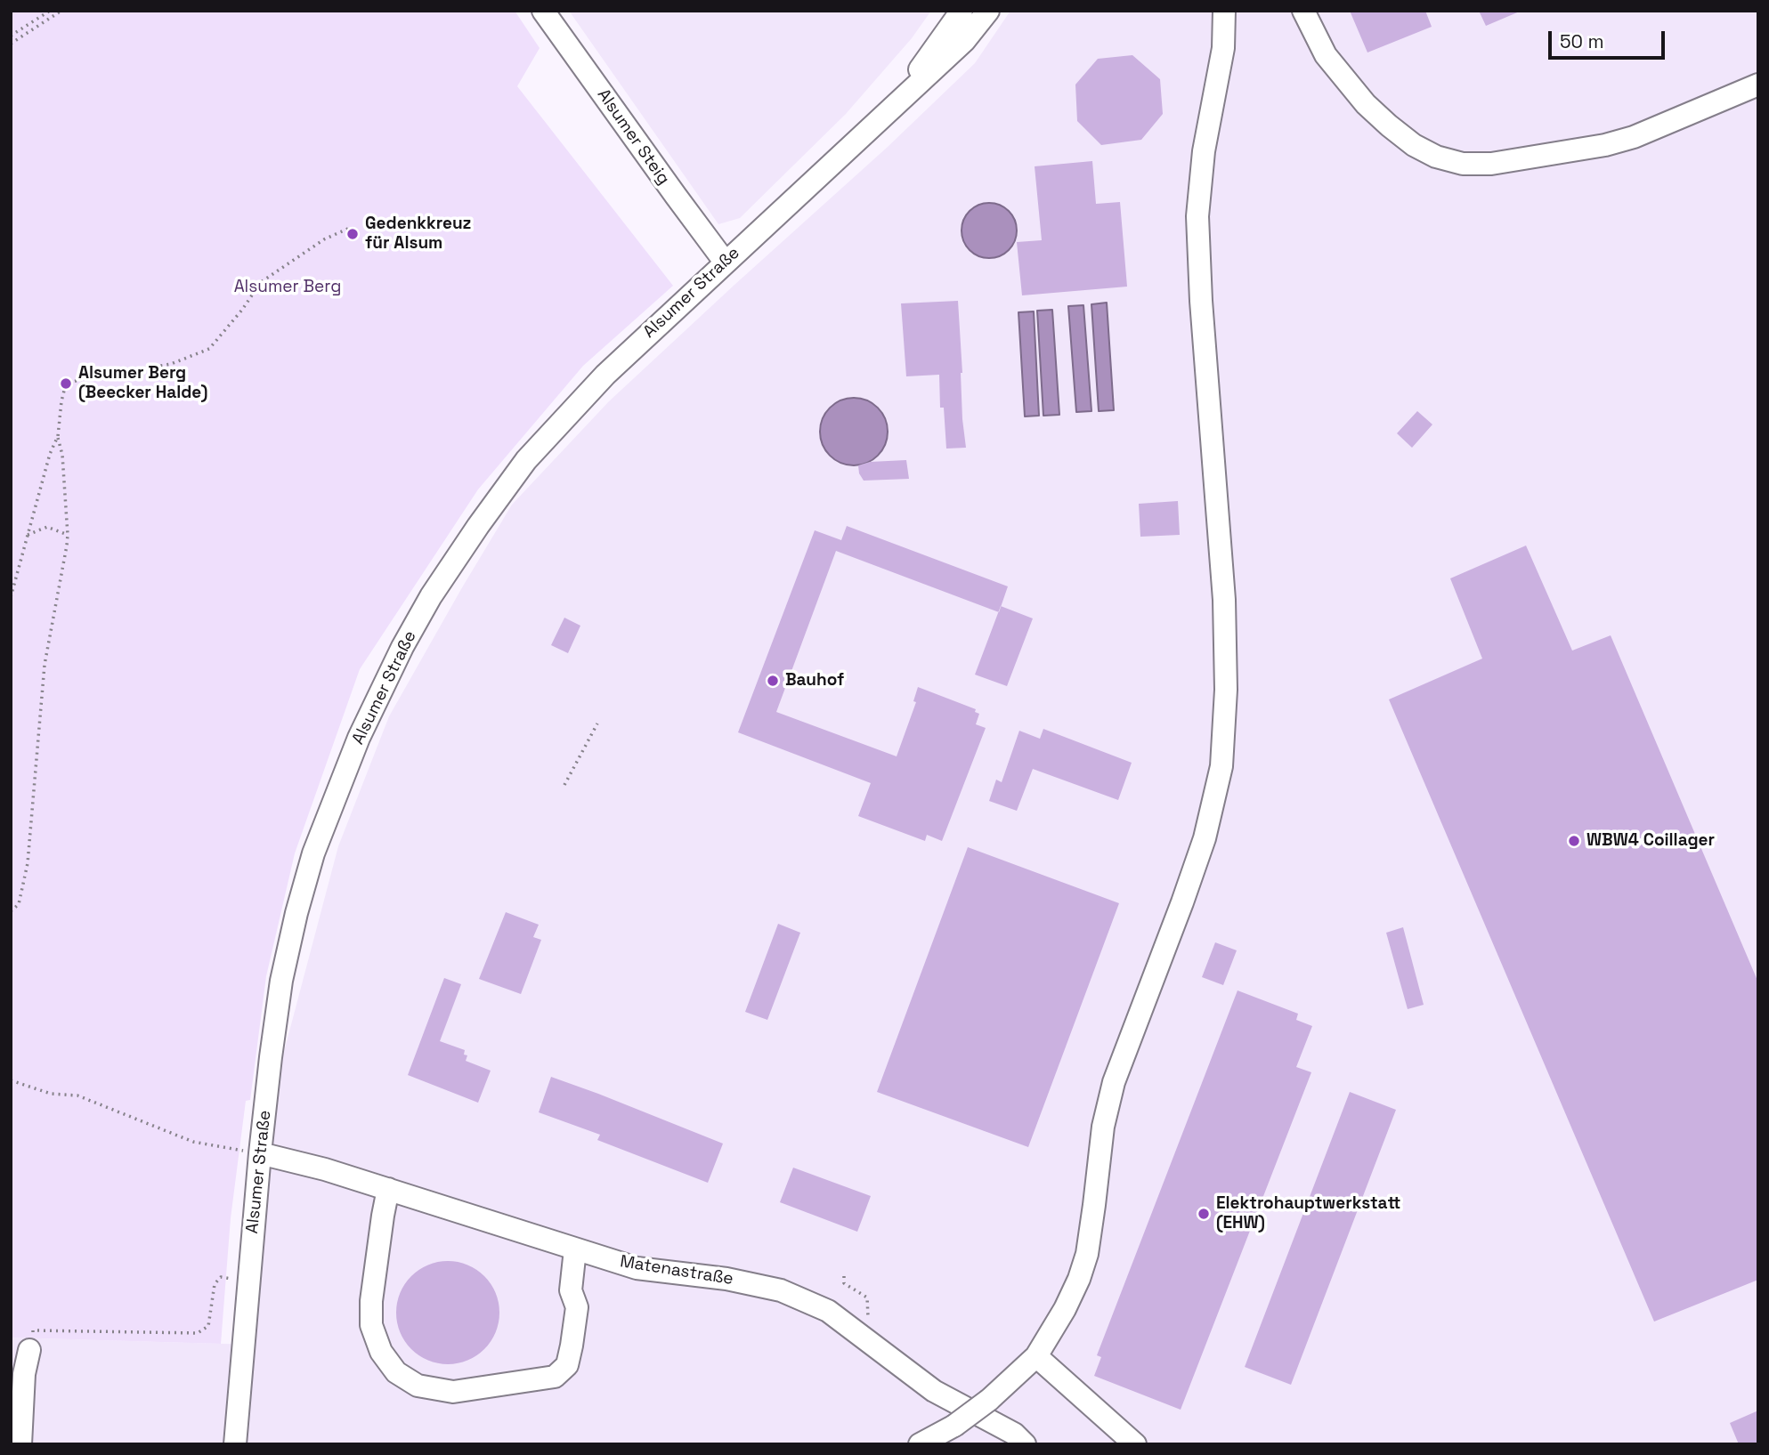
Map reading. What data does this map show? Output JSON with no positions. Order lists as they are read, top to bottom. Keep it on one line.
{"streets":{"street":["Alsumer Steig","Alsumer Straße","Matenastraße"]},"crossings":[["Alsumer Steig","Alsumer Straße"],["Alsumer Straße","Matenastraße"]],"parks":["Alsumer Berg"],"places":["Gedenkkreuz für Alsum","Alsumer Berg (Beecker Halde)","Bauhof","WBW4 Coillager","Elektrohauptwerkstatt (EHW)"],"scale_bar":"50 m"}
